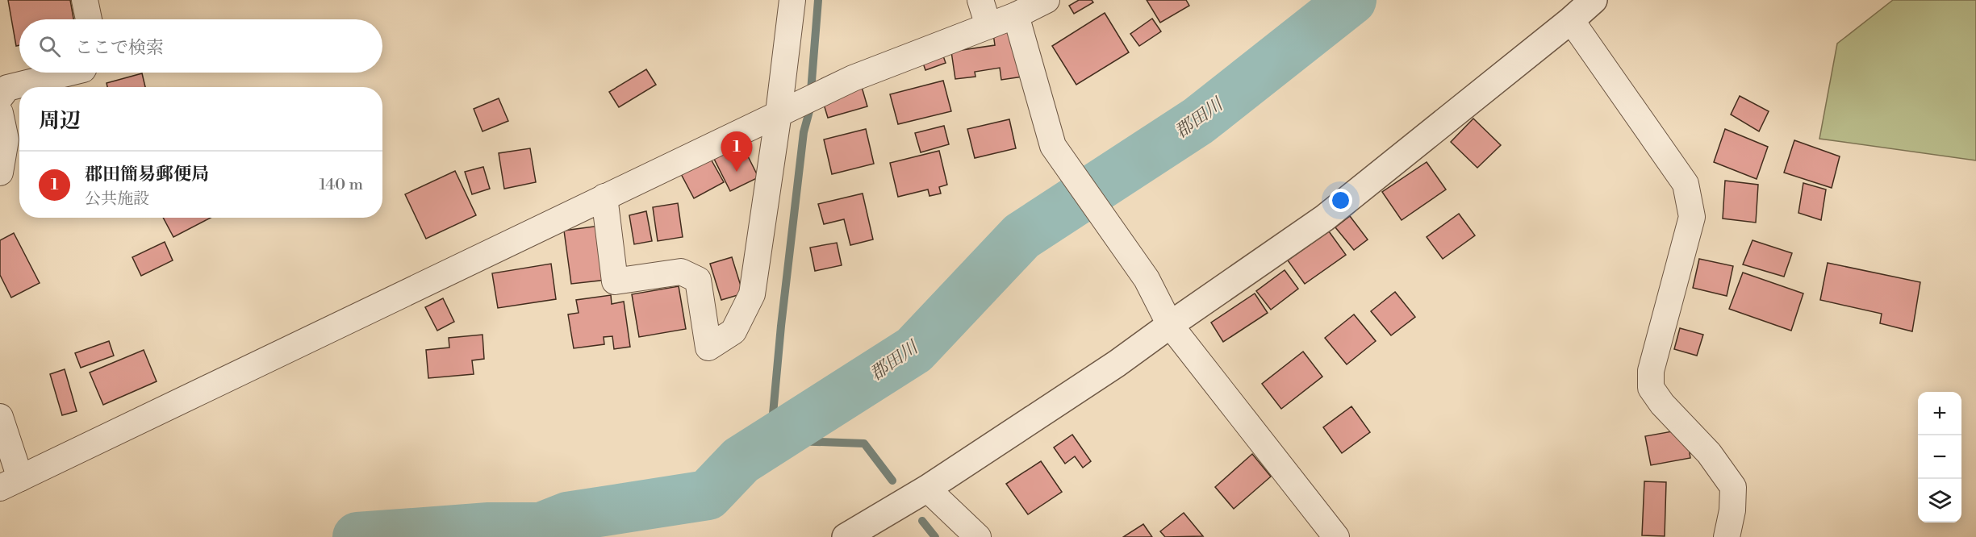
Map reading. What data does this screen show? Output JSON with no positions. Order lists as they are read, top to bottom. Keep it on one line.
{"water":["郡田川"],"page":{"search":"ここで検索","heading":"周辺","pins":"1","list":[{"mark":"1","name":"郡田簡易郵便局","note":"公共施設","value":"140 m"}],"map_buttons":["+","−"]}}
